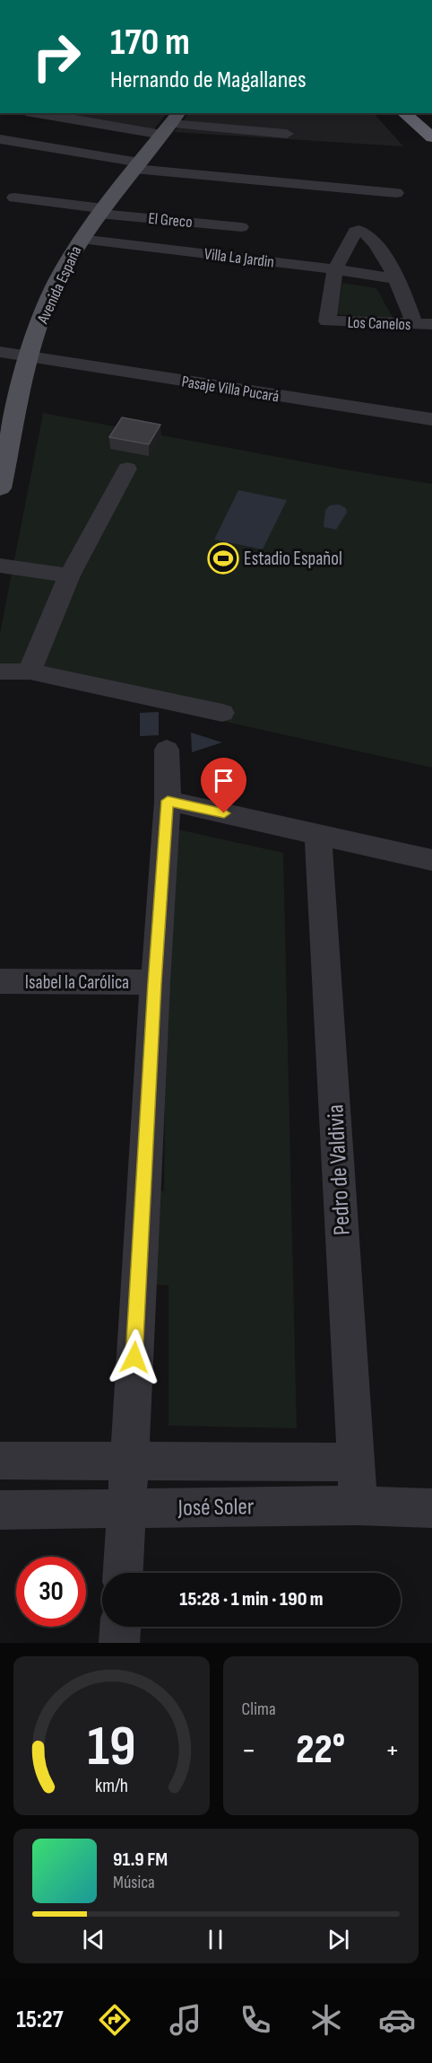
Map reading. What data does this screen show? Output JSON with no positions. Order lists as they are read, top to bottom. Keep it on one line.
{"streets":{"main road":["Avenida España"],"street":["El Greco","Villa La Jardin","Los Canelos","Pasaje Villa Pucará","Isabel la Carólica","Pedro de Valdivia","José Soler"]},"crossings":[["El Greco","Avenida España"],["Villa La Jardin","Avenida España"],["Villa La Jardin","Los Canelos"],["Avenida España","Pasaje Villa Pucará"],["Pedro de Valdivia","José Soler"]],"places":{"sports":["Estadio Español"]},"page":{"turn":["170 m","Hernando de Magallanes"],"limit":"30","trip":"15:28 · 1 min · 190 m","tile":"Clima","heat":["−","22°","+"],"song":["91.9 FM","Música"],"tabs":"15:27","gauge":["19","km/h"]}}
